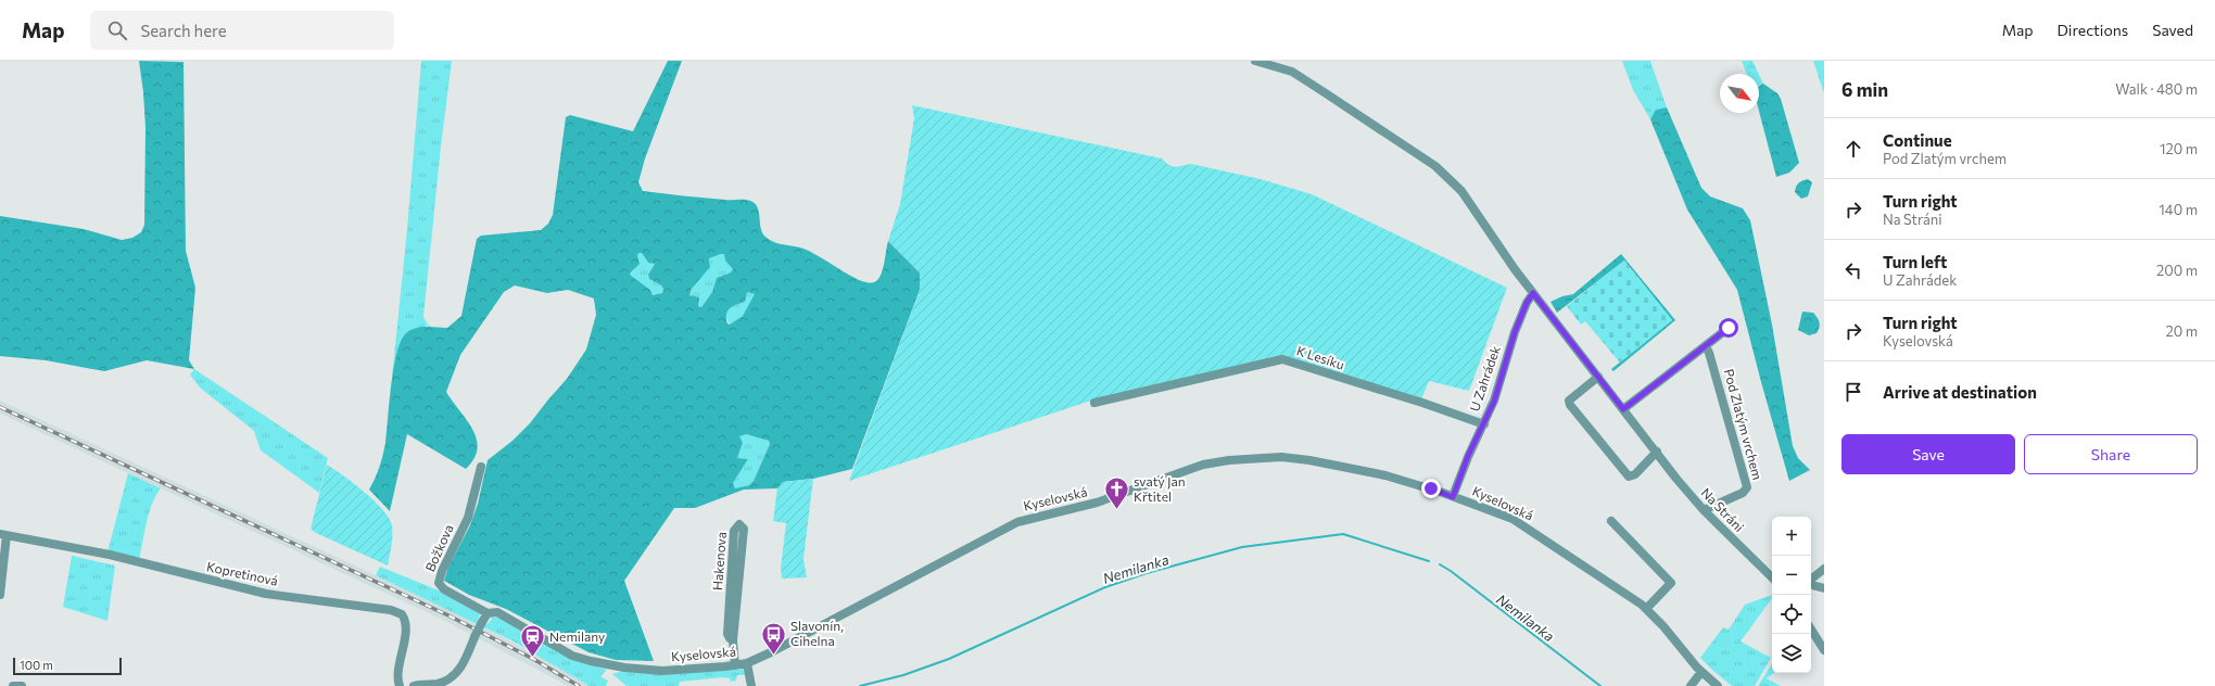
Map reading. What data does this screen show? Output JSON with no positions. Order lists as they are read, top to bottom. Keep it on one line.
{"streets":{"street":["K Lesíku","U Zahrádek","Pod Zlatým vrchem","Kyselovská","Na Stráni","Božkova","Hakenova","Kopretinová"]},"crossings":[["K Lesíku","U Zahrádek"],["U Zahrádek","Kyselovská"],["U Zahrádek","Na Stráni"],["Pod Zlatým vrchem","Na Stráni"],["Kyselovská","Božkova"]],"water":["Nemilanka"],"places":{"church":["svatý Jan Křtitel"],"bus stop":["Slavonín, Cihelna"],"station":["Nemilany"]},"scale_bar":"100 m","north":"bottom right","page":{"header":"Map","search":"Search here","nav":["Map","Directions","Saved"],"heading":["6 min","Walk · 480 m"],"list":[["Continue","Pod Zlatým vrchem","120 m"],["Turn right","Na Stráni","140 m"],["Turn left","U Zahrádek","200 m"],["Turn right","Kyselovská","20 m"],"Arrive at destination"],"buttons":["Save","Share"],"map_buttons":["+","−"],"scale":"100 m"}}
